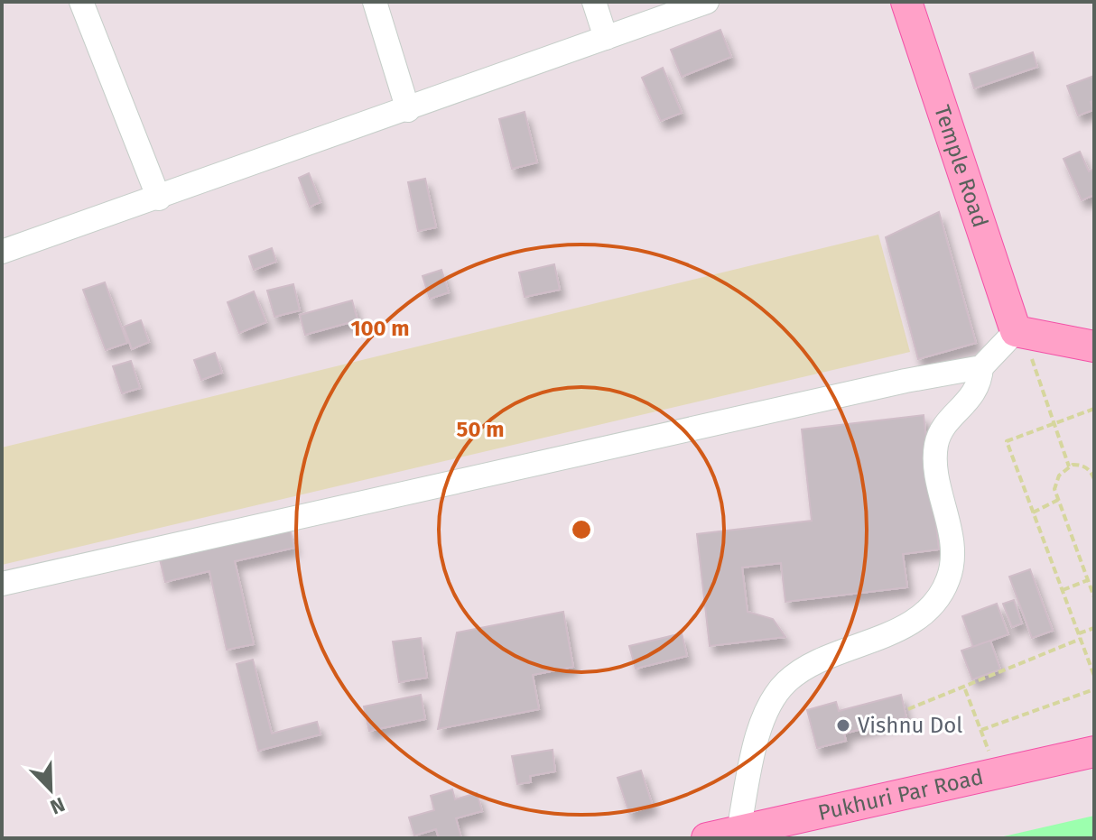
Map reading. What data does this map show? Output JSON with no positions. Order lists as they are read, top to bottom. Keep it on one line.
{"streets":{"main road":["Temple Road","Pukhuri Par Road"]},"places":["Vishnu Dol"],"north":"bottom right","rings":["100 m","50 m"]}
